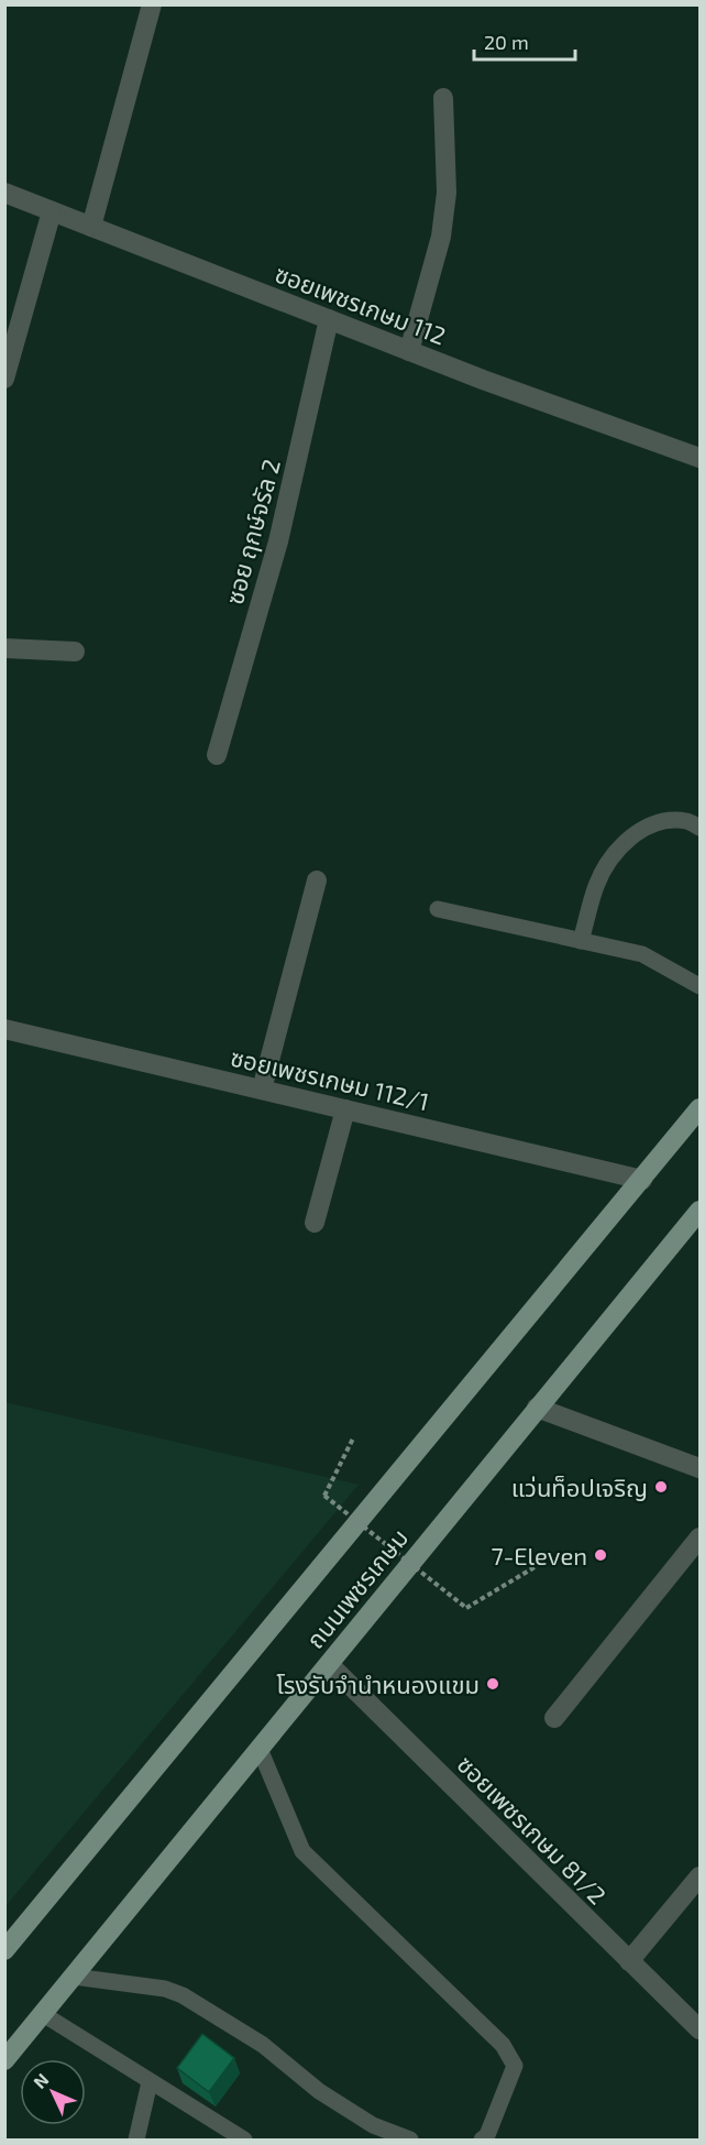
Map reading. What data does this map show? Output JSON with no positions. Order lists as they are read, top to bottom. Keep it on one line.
{"streets":{"main road":["ถนนเพชรเกษม"],"street":["ซอยเพชรเกษม 112","ซอย ฤกษ์จรัล 2","ซอยเพชรเกษม 112/1","ซอยเพชรเกษม 81/2"]},"crossings":[["ซอยเพชรเกษม 112","ซอย ฤกษ์จรัล 2"],["ซอยเพชรเกษม 112/1","ถนนเพชรเกษม"],["ถนนเพชรเกษม","ซอยเพชรเกษม 81/2"]],"places":["แว่นท็อปเจริญ","7-Eleven","โรงรับจำนำหนองแขม"],"scale_bar":"20 m","north":"top left"}
